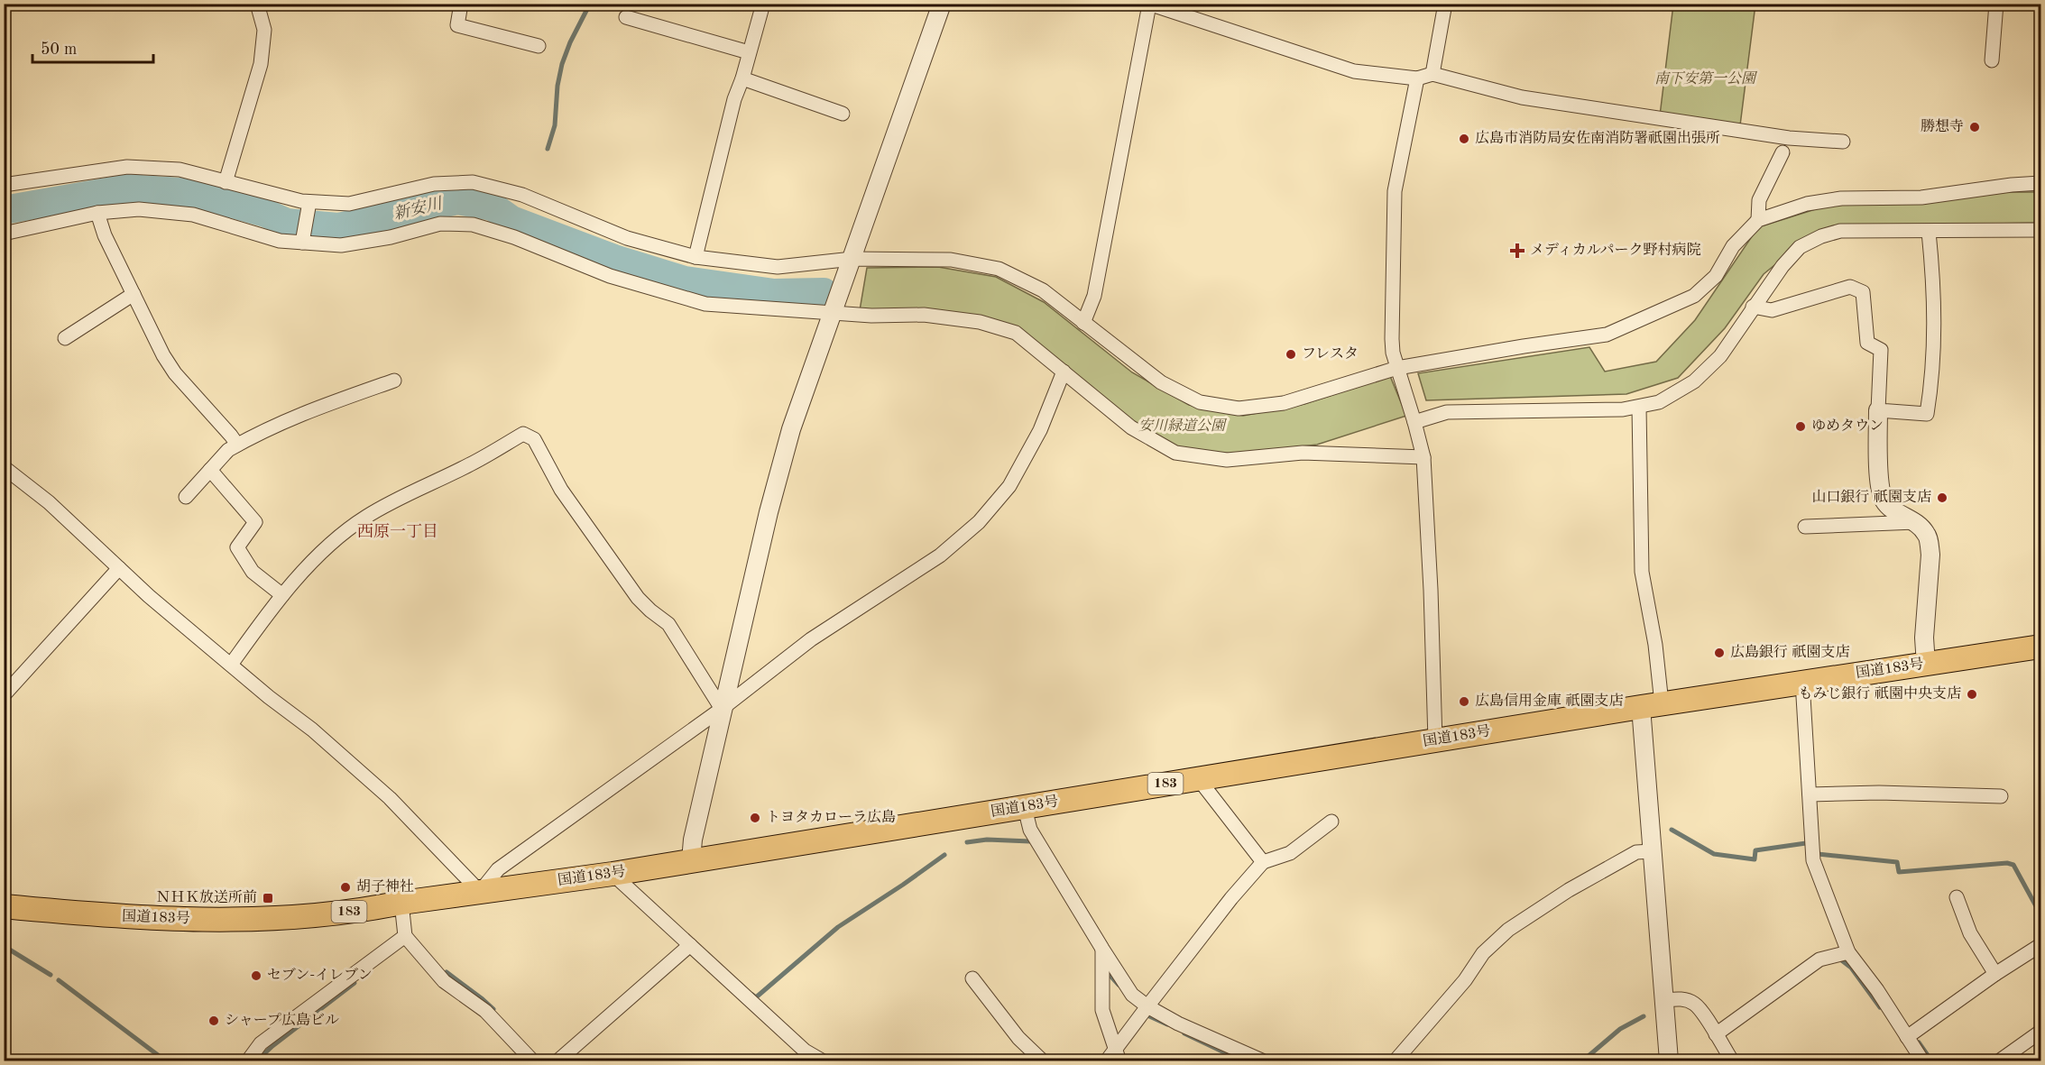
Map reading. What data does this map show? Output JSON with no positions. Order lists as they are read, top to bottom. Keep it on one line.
{"streets":{"highway":["国道183号","183"]},"districts":["西原一丁目"],"water":["新安川"],"parks":["南下安第一公園","安川緑道公園"],"places":{"other":["勝想寺","広島市消防局安佐南消防署祇園出張所","フレスタ","ゆめタウン","山口銀行 祇園支店","広島銀行 祇園支店","もみじ銀行 祇園中央支店","広島信用金庫 祇園支店","トヨタカローラ広島","胡子神社","セブン-イレブン","シャープ広島ビル"],"health":["メディカルパーク野村病院"],"transit":["ＮＨＫ放送所前"]},"scale_bar":"50 m"}
